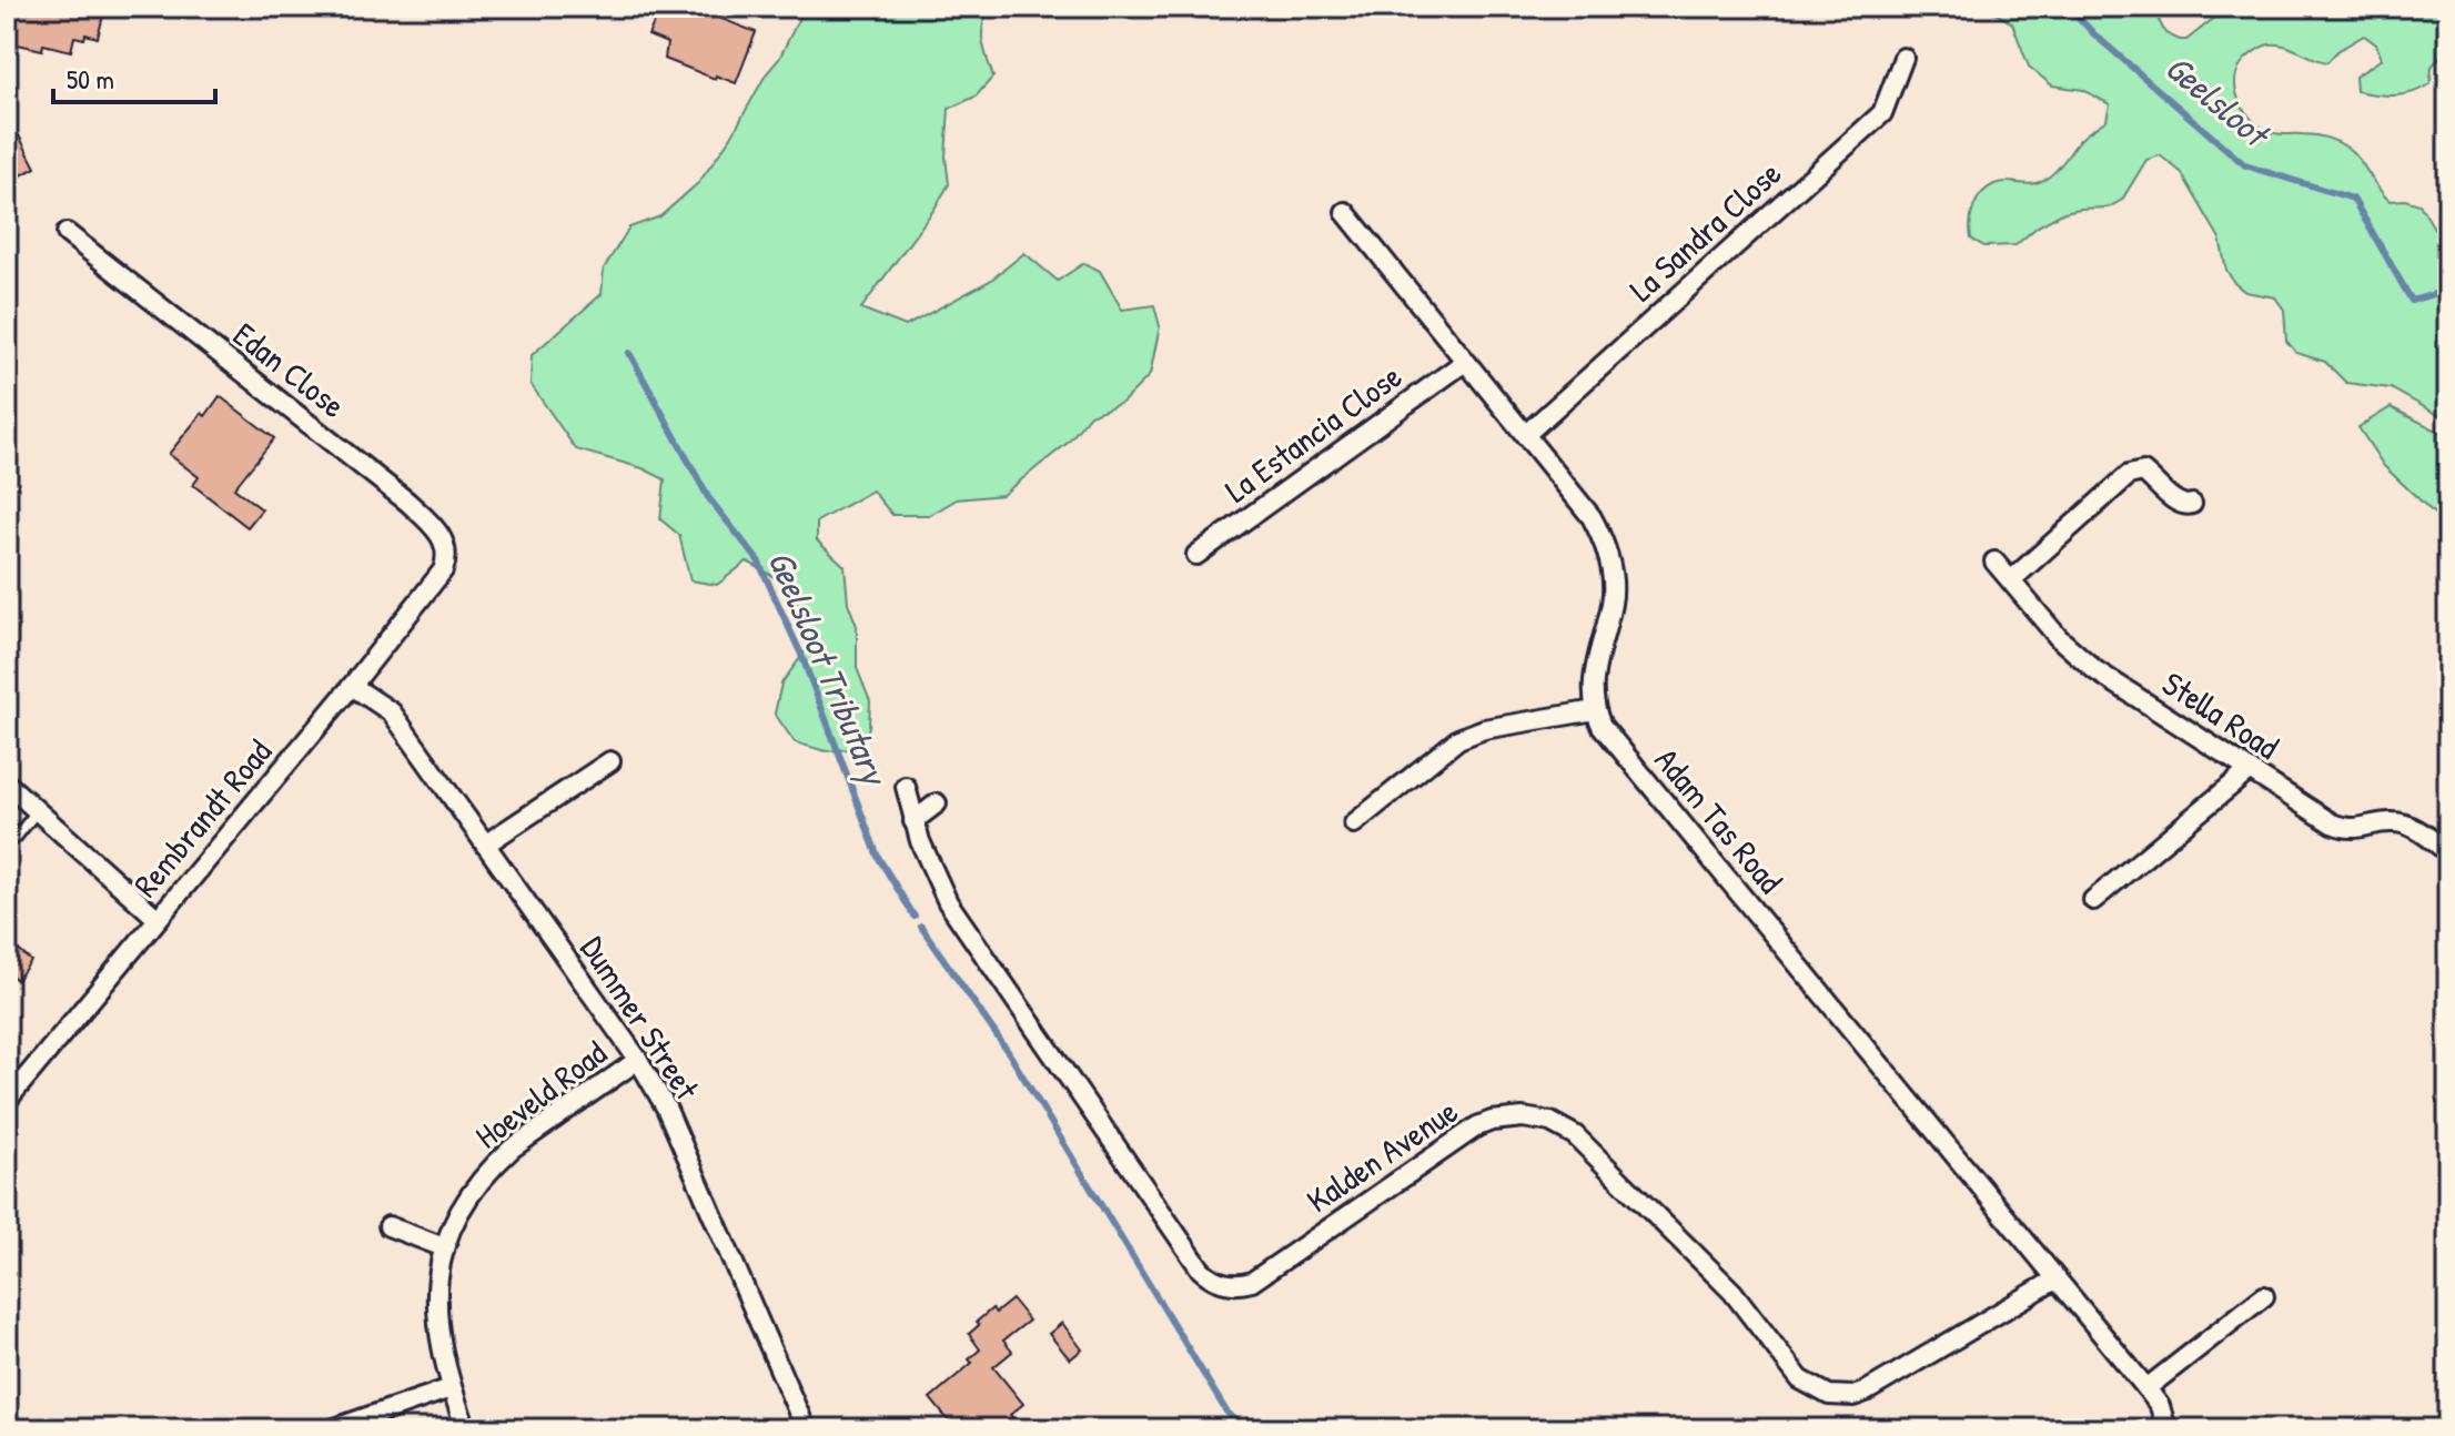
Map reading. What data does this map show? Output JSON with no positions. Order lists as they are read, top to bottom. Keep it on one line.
{"streets":{"street":["La Sandra Close","Edan Close","La Estancia Close","Stella Road","Rembrandt Road","Adam Tas Road","Dummer Street","Hoeveld Road","Kalden Avenue"]},"crossings":[["Edan Close","Rembrandt Road"],["Rembrandt Road","Dummer Street"],["Adam Tas Road","Kalden Avenue"],["Dummer Street","Hoeveld Road"]],"water":["Geelsloot","Geelsloot Tributary"],"scale_bar":"50 m"}
